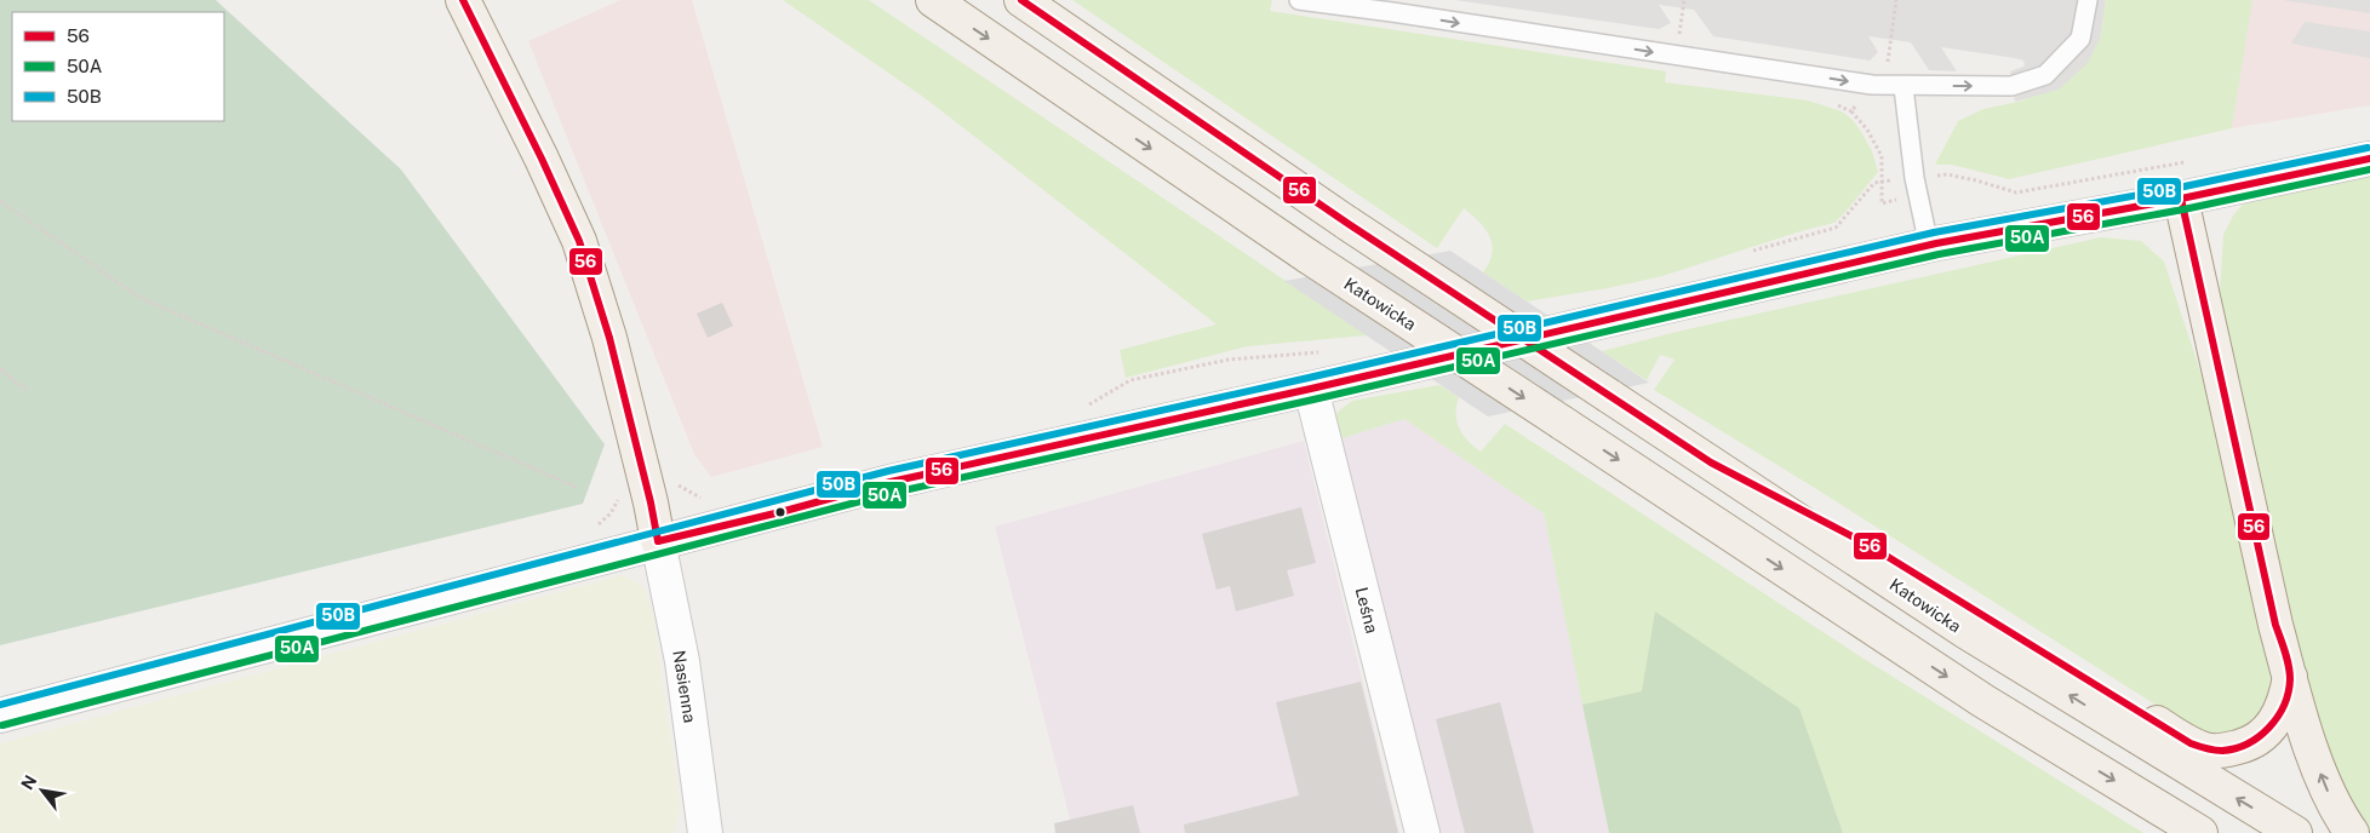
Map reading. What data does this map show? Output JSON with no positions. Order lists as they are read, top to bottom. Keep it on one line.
{"streets":{"main road":["Katowicka"],"street":["Leśna","Nasienna"]},"lines":["transit line 56","transit line 50B","transit line 50A"],"legend":["56","50A","50B"],"north":"top left"}
